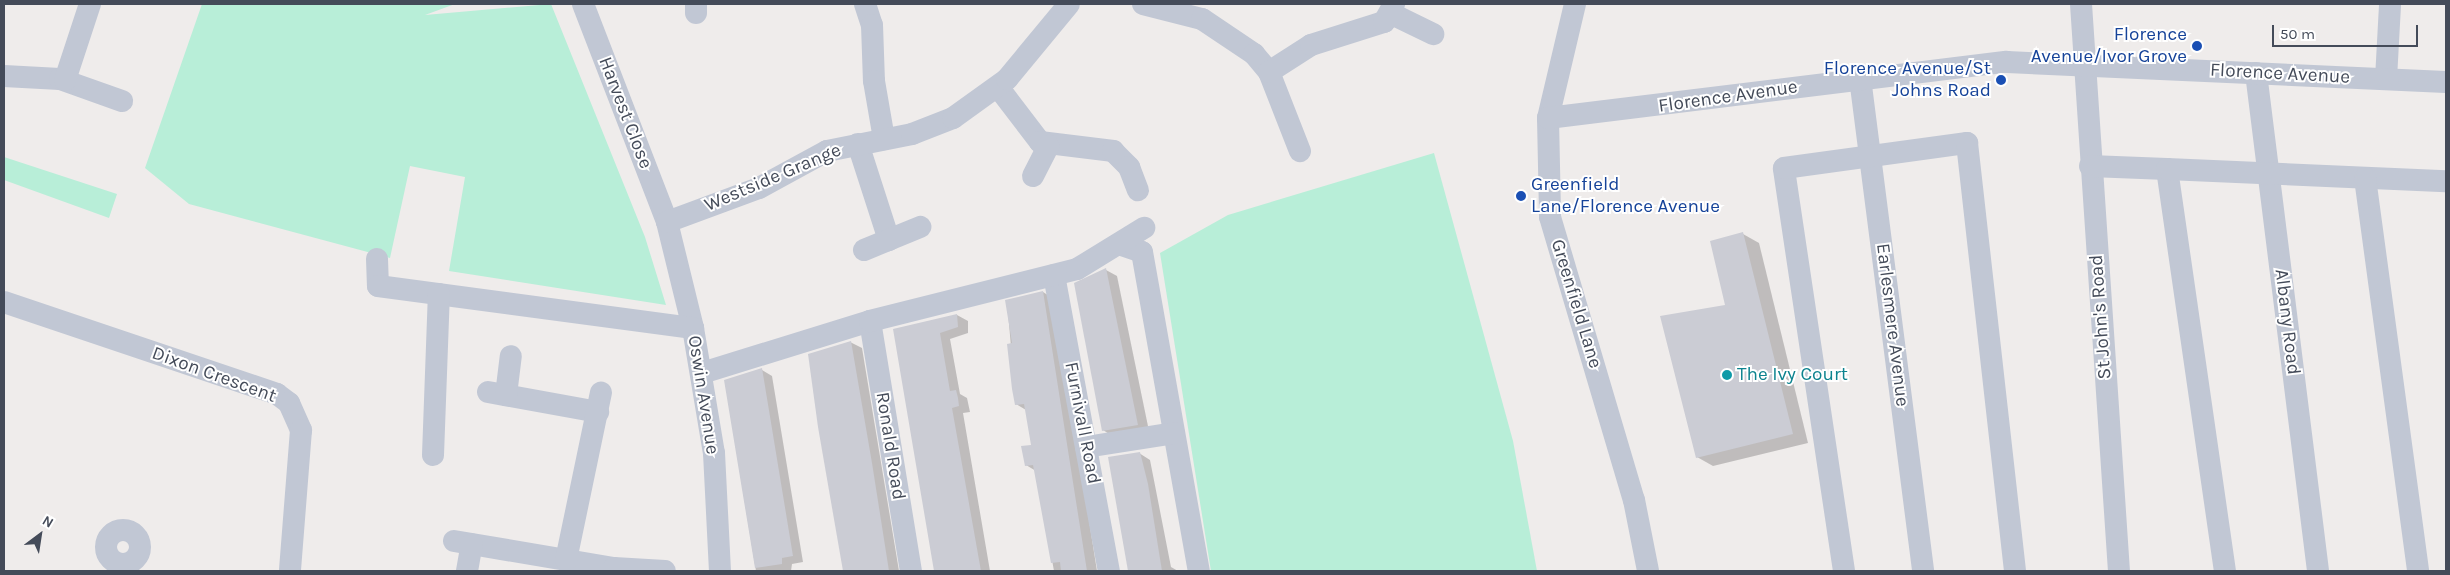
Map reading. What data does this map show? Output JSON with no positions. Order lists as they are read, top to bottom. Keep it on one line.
{"streets":{"street":["Florence Avenue","Harvest Close","Westside Grange","Greenfield Lane","St John's Road","Albany Road","Earlesmere Avenue","Dixon Crescent","Oswin Avenue","Furnivall Road","Ronald Road"]},"crossings":[["Florence Avenue","Greenfield Lane"],["Florence Avenue","St John's Road"],["Florence Avenue","Albany Road"],["Florence Avenue","Earlesmere Avenue"],["Harvest Close","Westside Grange"],["Harvest Close","Oswin Avenue"],["Westside Grange","Oswin Avenue"]],"places":["Florence Avenue/Ivor Grove","Florence Avenue/St Johns Road","Greenfield Lane/Florence Avenue","The Ivy Court"],"scale_bar":"50 m","north":"top right"}
